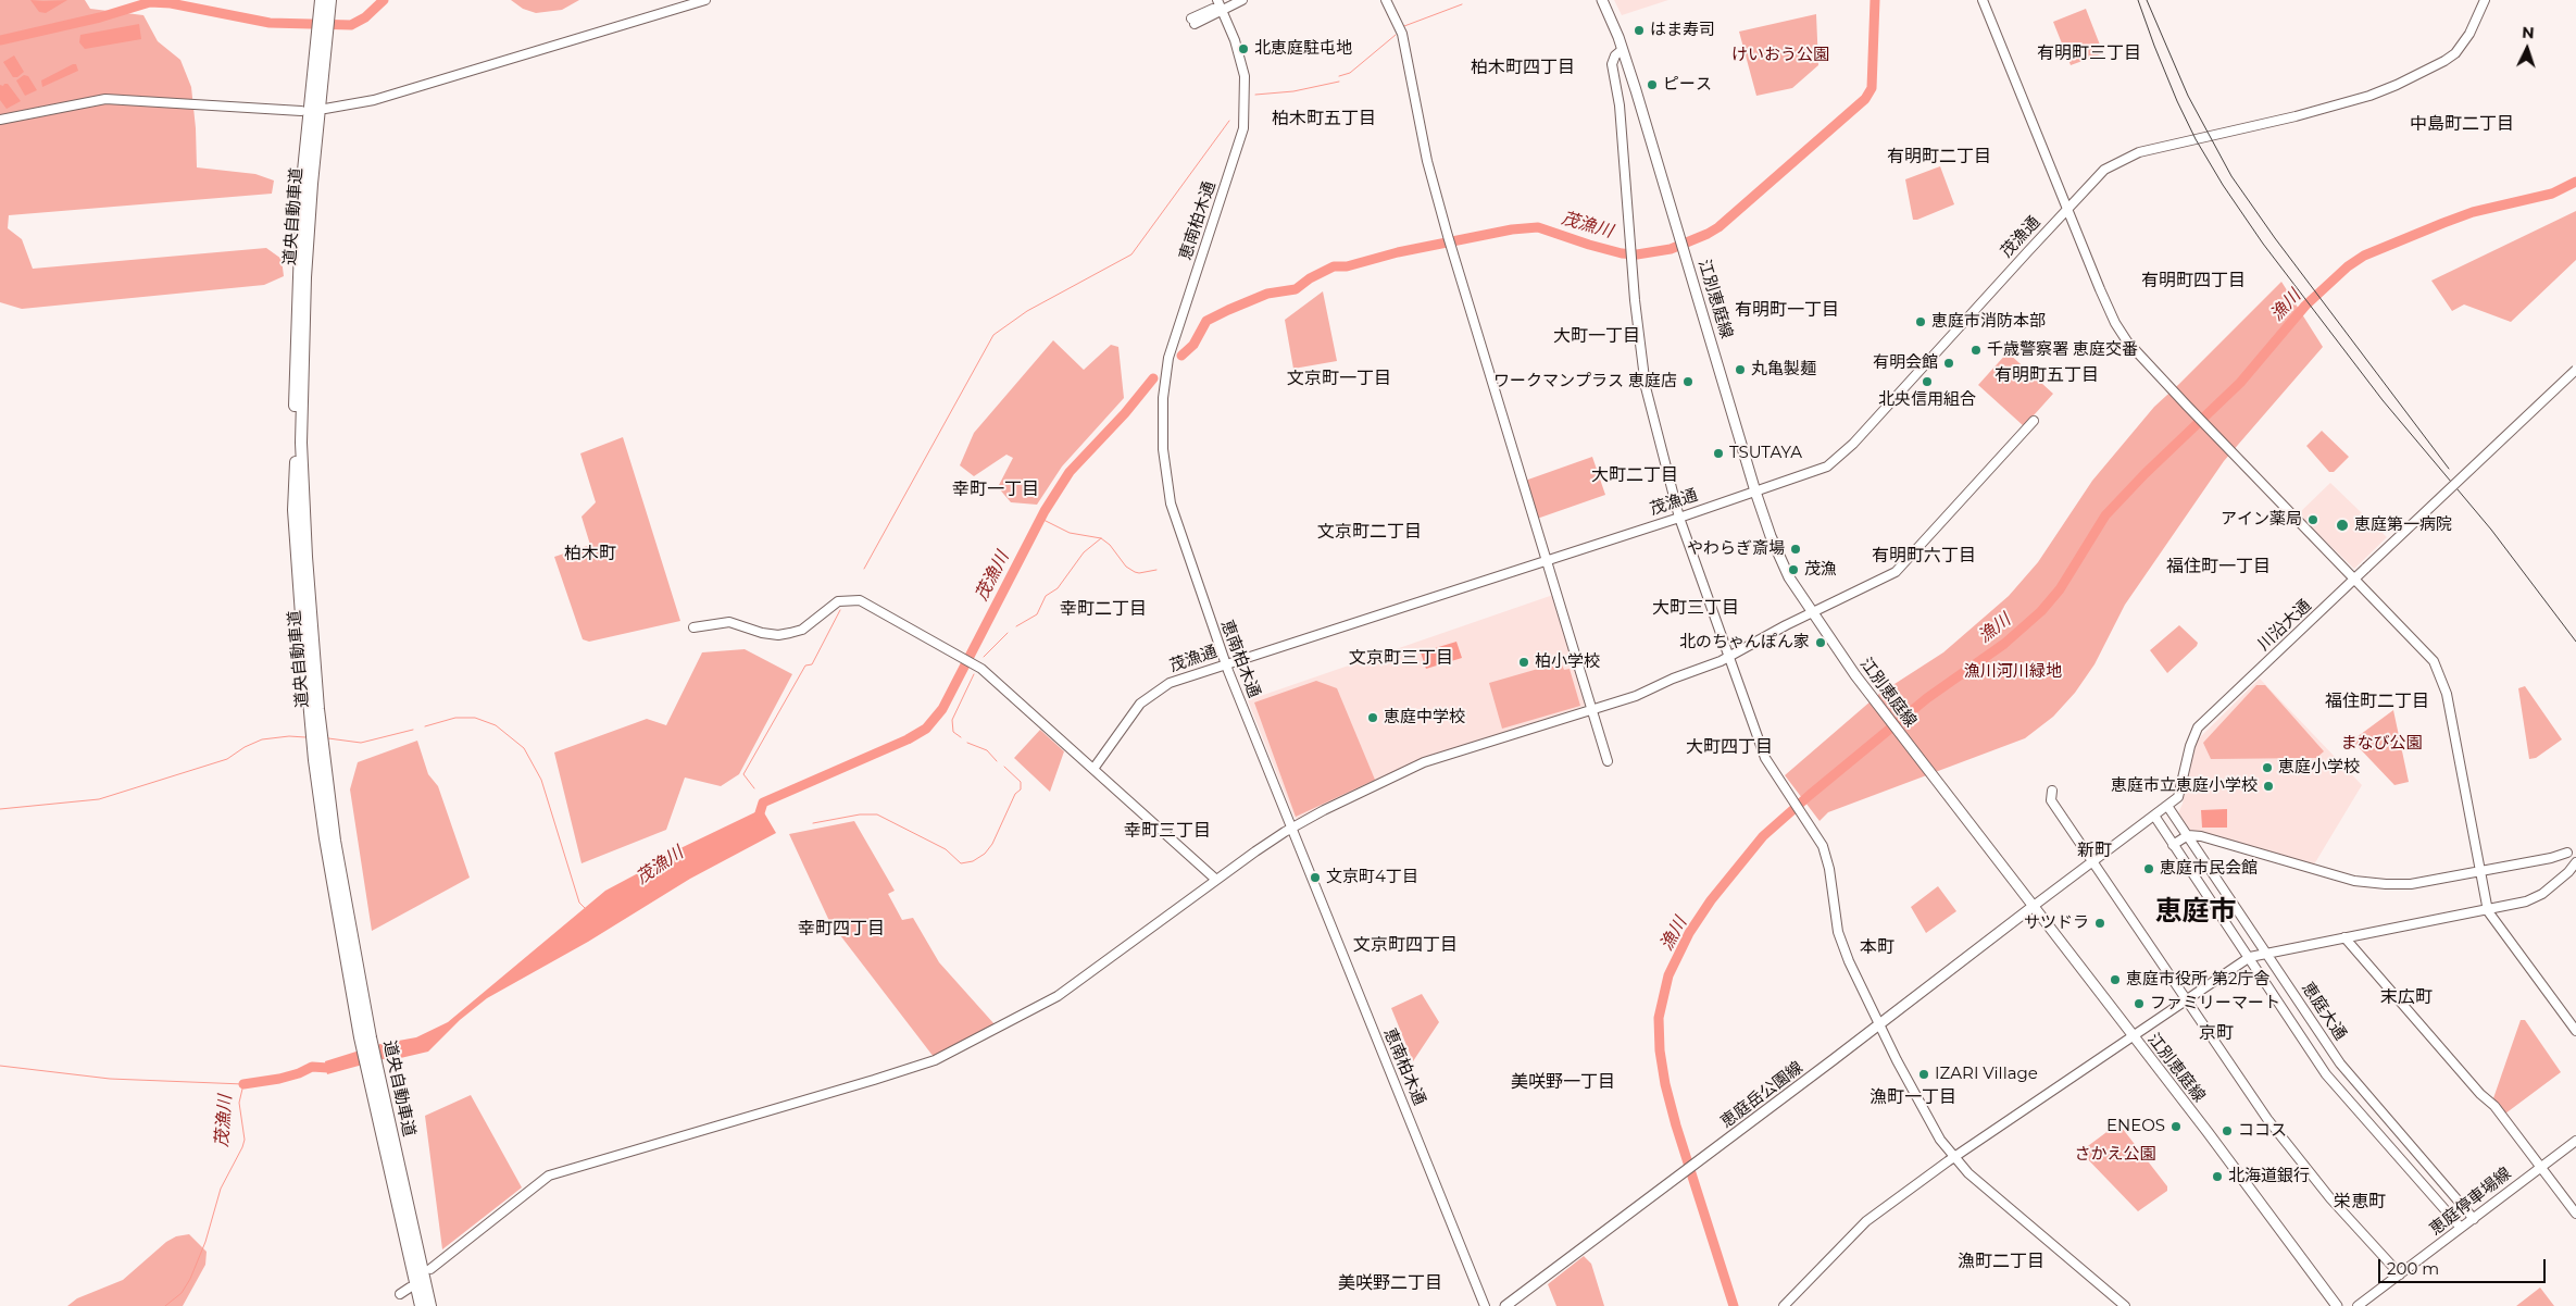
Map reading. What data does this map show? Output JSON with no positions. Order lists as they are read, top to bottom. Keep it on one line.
{"streets":{"highway":["道央自動車道"],"main road":["江別恵庭線","恵庭岳公園線"],"street":["恵南柏木通","茂漁通","川沿大通","恵庭大通","恵庭停車場線"]},"crossings":[["恵南柏木通","茂漁通"],["茂漁通","江別恵庭線"],["江別恵庭線","川沿大通"],["江別恵庭線","恵庭岳公園線"],["川沿大通","恵庭大通"],["川沿大通","恵庭岳公園線"],["恵庭大通","恵庭停車場線"]],"districts":["有明町三丁目","柏木町四丁目","柏木町五丁目","中島町二丁目","有明町二丁目","有明町四丁目","有明町一丁目","大町一丁目","有明町五丁目","文京町一丁目","大町二丁目","幸町一丁目","文京町二丁目","柏木町","有明町六丁目","福住町一丁目","大町三丁目","幸町二丁目","文京町三丁目","福住町二丁目","大町四丁目","幸町三丁目","新町","恵庭市","幸町四丁目","文京町四丁目","本町","末広町","京町","美咲野一丁目","漁町一丁目","栄恵町","漁町二丁目","美咲野二丁目"],"water":["茂漁川","漁川"],"parks":["けいおう公園","漁川河川緑地","まなび公園","さかえ公園"],"places":["はま寿司","北恵庭駐屯地","ピース","恵庭市消防本部","千歳警察署 恵庭交番","有明会館","丸亀製麺","ワークマンプラス 恵庭店","北央信用組合","TSUTAYA","アイン薬局","恵庭第一病院","やわらぎ斎場","茂漁","北のちゃんぽん家","柏小学校","恵庭中学校","恵庭小学校","恵庭市立恵庭小学校","恵庭市民会館","文京町4丁目","サツドラ","恵庭市役所 第2庁舎","ファミリーマート","IZARI Village","ENEOS","ココス","北海道銀行"],"scale_bar":"200 m","north":"top"}
